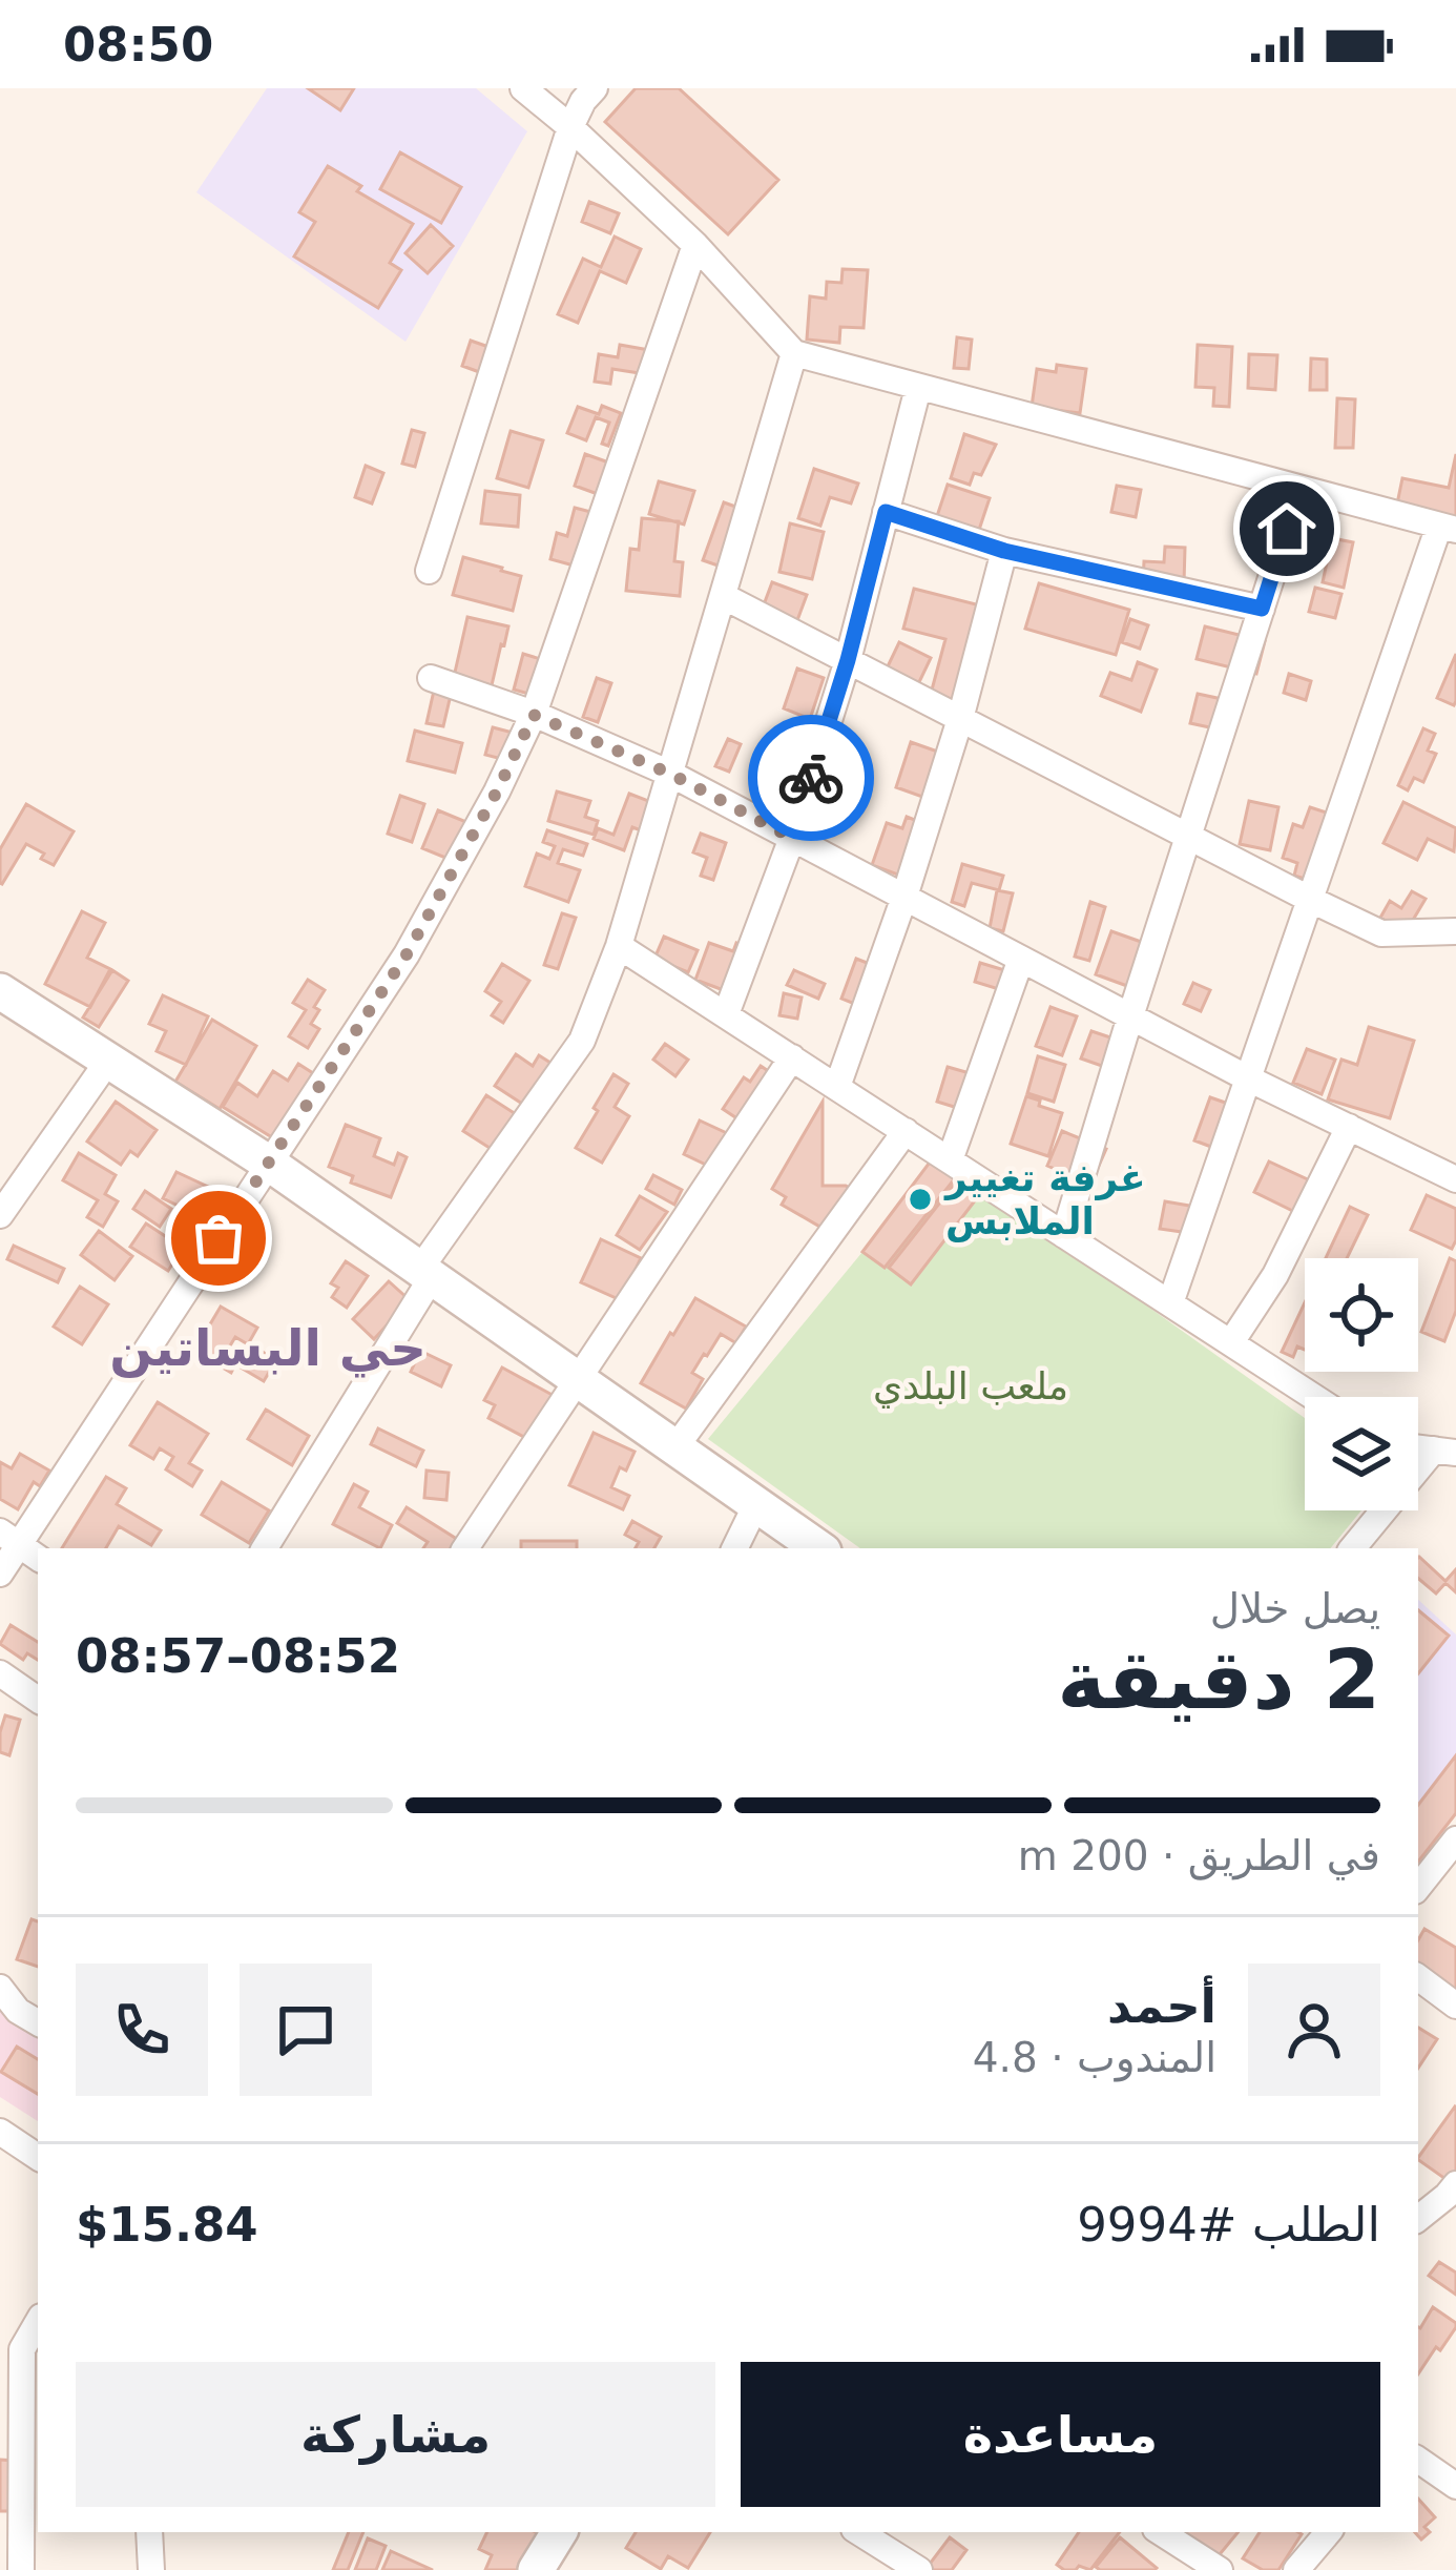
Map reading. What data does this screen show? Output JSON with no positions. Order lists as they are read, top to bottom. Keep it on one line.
{"districts":["حي البساتين"],"parks":["ملعب البلدي"],"places":["غرفة تغيير الملابس"],"page":{"status":"08:50","heading":["2 دقيقة","يصل خلال","08:52–08:57"],"panel":["أحمد","المندوب · 4.8","الطلب #9994","$15.84"],"bar":"في الطريق · 200 m","buttons":["مساعدة","مشاركة"]}}
